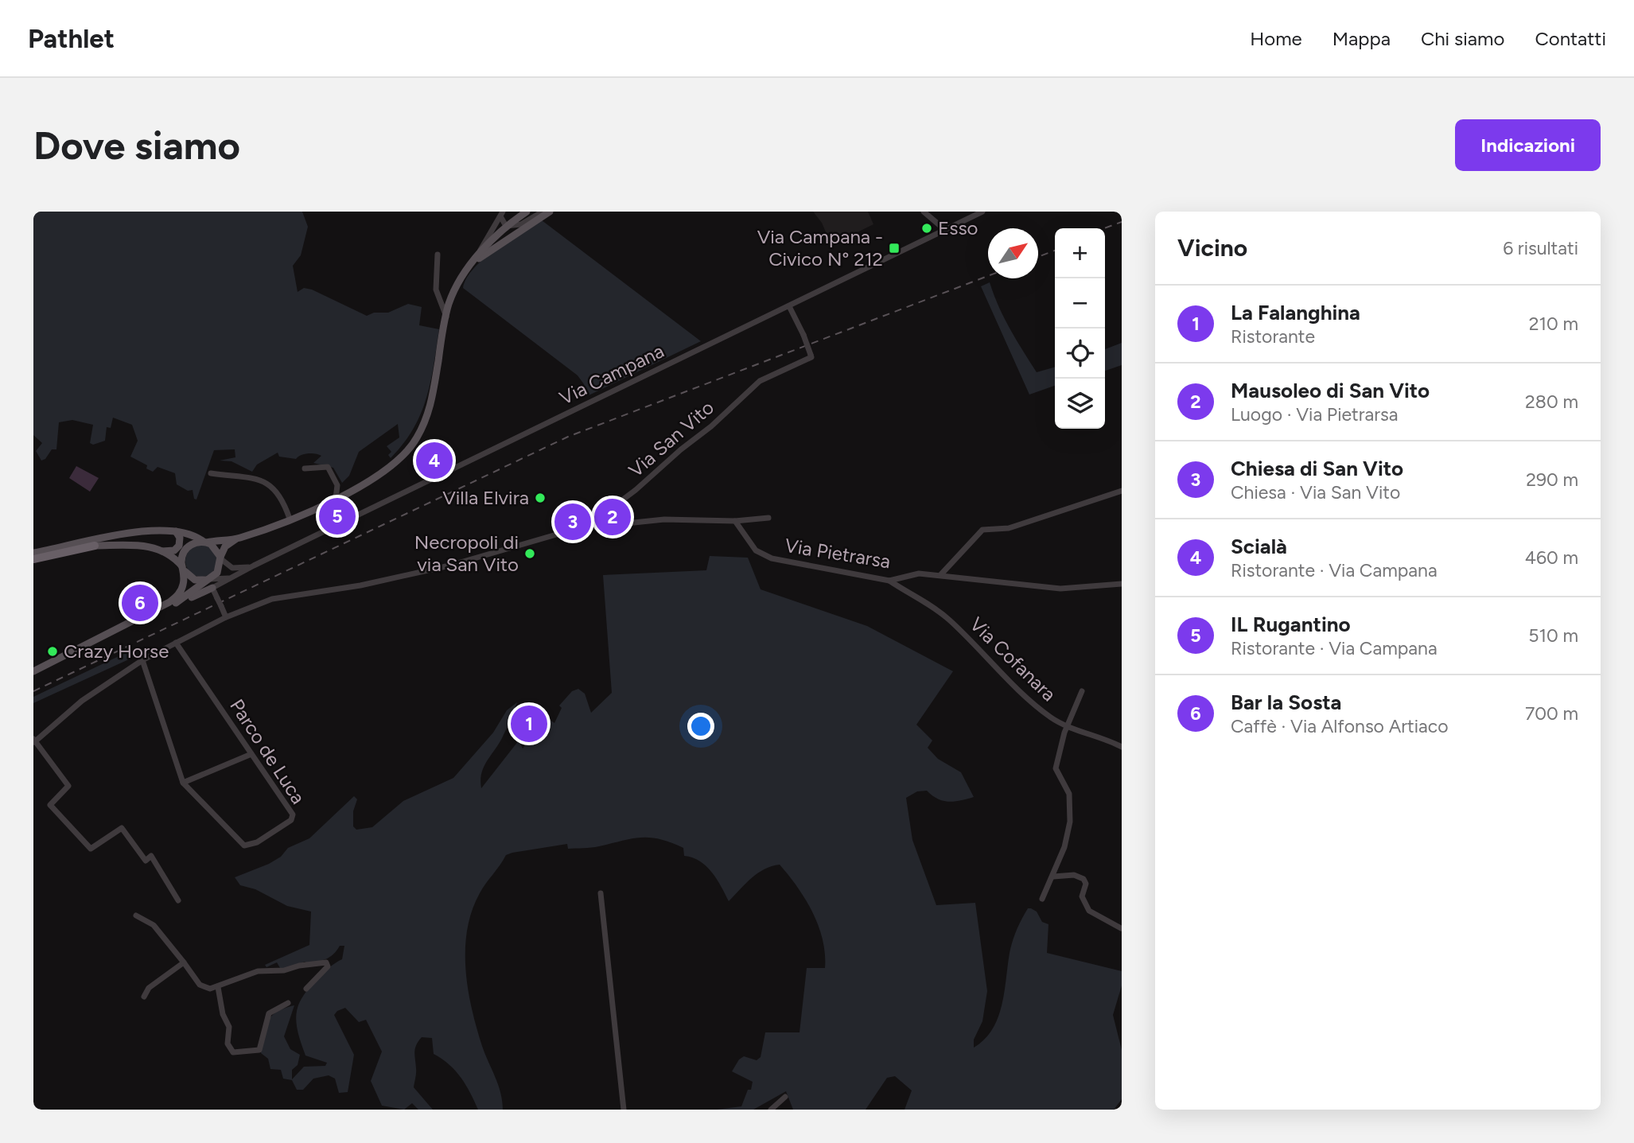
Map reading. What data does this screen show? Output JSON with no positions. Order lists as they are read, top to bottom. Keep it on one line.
{"streets":{"street":["Via Campana","Via San Vito","Via Pietrarsa","Via Cofanara","Parco de Luca"]},"crossings":[["Via Campana","Via San Vito"],["Via San Vito","Parco de Luca"],["Via Pietrarsa","Via Cofanara"]],"places":{"other":["Esso","Villa Elvira","Necropoli di via San Vito","Crazy Horse"],"transit":["Via Campana - Civico N° 212"]},"north":"top right","page":{"header":"Pathlet","nav":["Home","Mappa","Chi siamo","Contatti"],"buttons":"Indicazioni","title":"Dove siamo","heading":["Vicino","6 risultati"],"map_buttons":["+","−"],"list":[{"mark":"1","name":"La Falanghina","note":"Ristorante","value":"210 m"},{"mark":"2","name":"Mausoleo di San Vito","note":"Luogo · Via Pietrarsa","value":"280 m"},{"mark":"3","name":"Chiesa di San Vito","note":"Chiesa · Via San Vito","value":"290 m"},{"mark":"4","name":"Scialà","note":"Ristorante · Via Campana","value":"460 m"},{"mark":"5","name":"IL Rugantino","note":"Ristorante · Via Campana","value":"510 m"},{"mark":"6","name":"Bar la Sosta","note":"Caffè · Via Alfonso Artiaco","value":"700 m"}],"pins":["4","5","2","3","6","1"]}}
